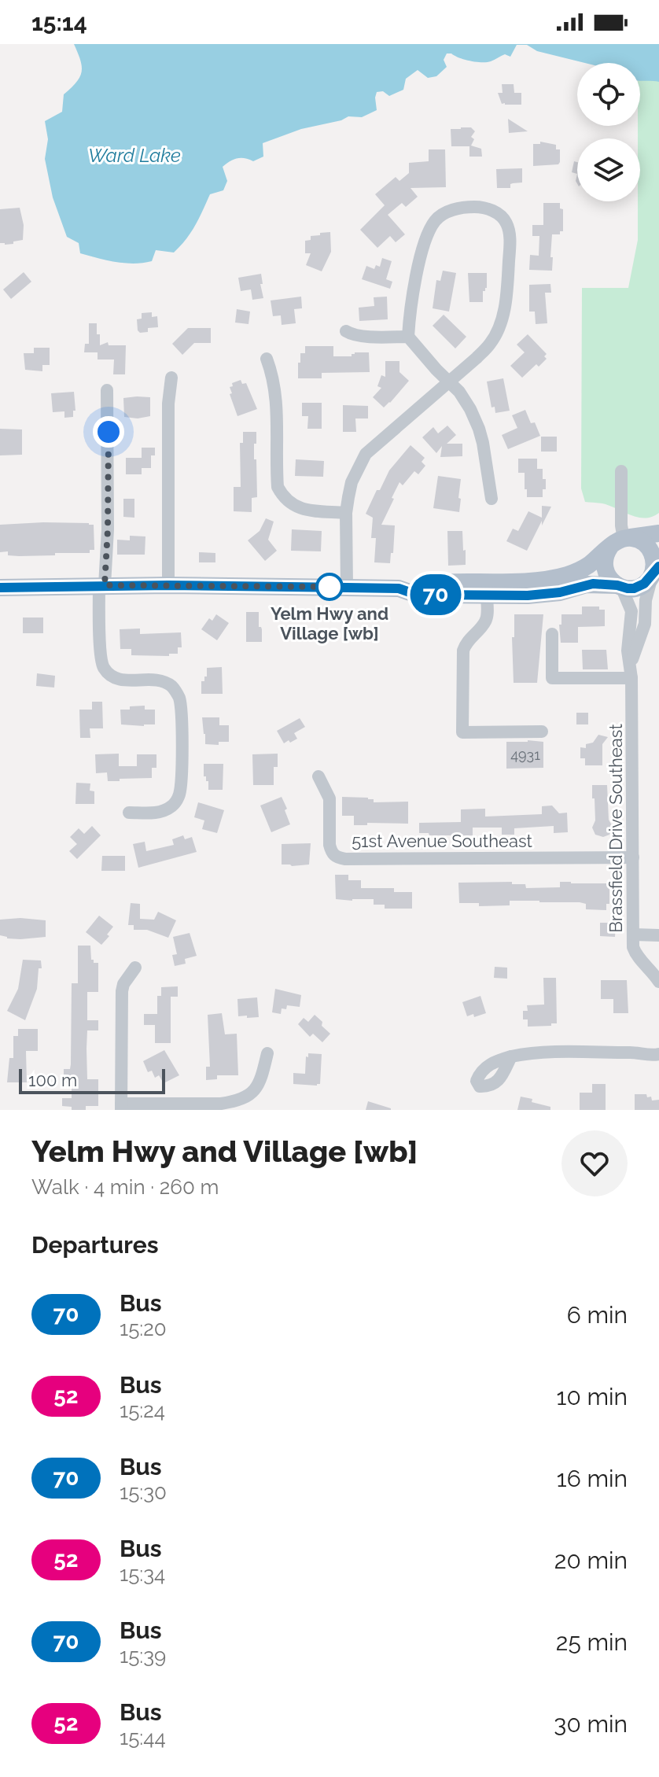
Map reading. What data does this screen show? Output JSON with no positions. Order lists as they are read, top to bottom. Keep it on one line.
{"streets":{"street":["Brassfield Drive Southeast","51st Avenue Southeast"]},"crossings":[["Brassfield Drive Southeast","51st Avenue Southeast"]],"water":["Ward Lake"],"places":["Yelm Hwy and Village [wb]"],"lines":["bus line 70"],"house_numbers":["4931"],"scale_bar":"100 m","page":{"status":"15:14","on_map":"70","scale":"100 m","heading":[["Yelm Hwy and Village [wb]","Walk · 4 min · 260 m"],"Departures"],"list":[{"mark":"70","name":"Bus","note":"15:20","value":"6 min"},{"mark":"52","name":"Bus","note":"15:24","value":"10 min"},{"mark":"70","name":"Bus","note":"15:30","value":"16 min"},{"mark":"52","name":"Bus","note":"15:34","value":"20 min"},{"mark":"70","name":"Bus","note":"15:39","value":"25 min"},{"mark":"52","name":"Bus","note":"15:44","value":"30 min"}]}}
